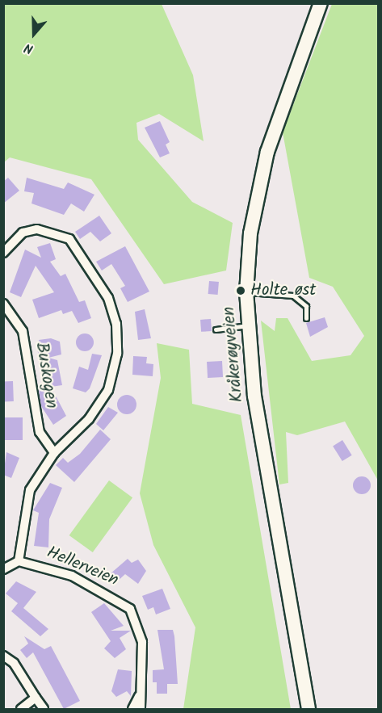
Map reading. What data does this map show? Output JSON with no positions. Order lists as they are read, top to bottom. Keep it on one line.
{"streets":{"main road":["Kråkerøyveien"],"street":["Buskogen","Hellerveien"]},"places":["Holte øst"],"north":"bottom"}
